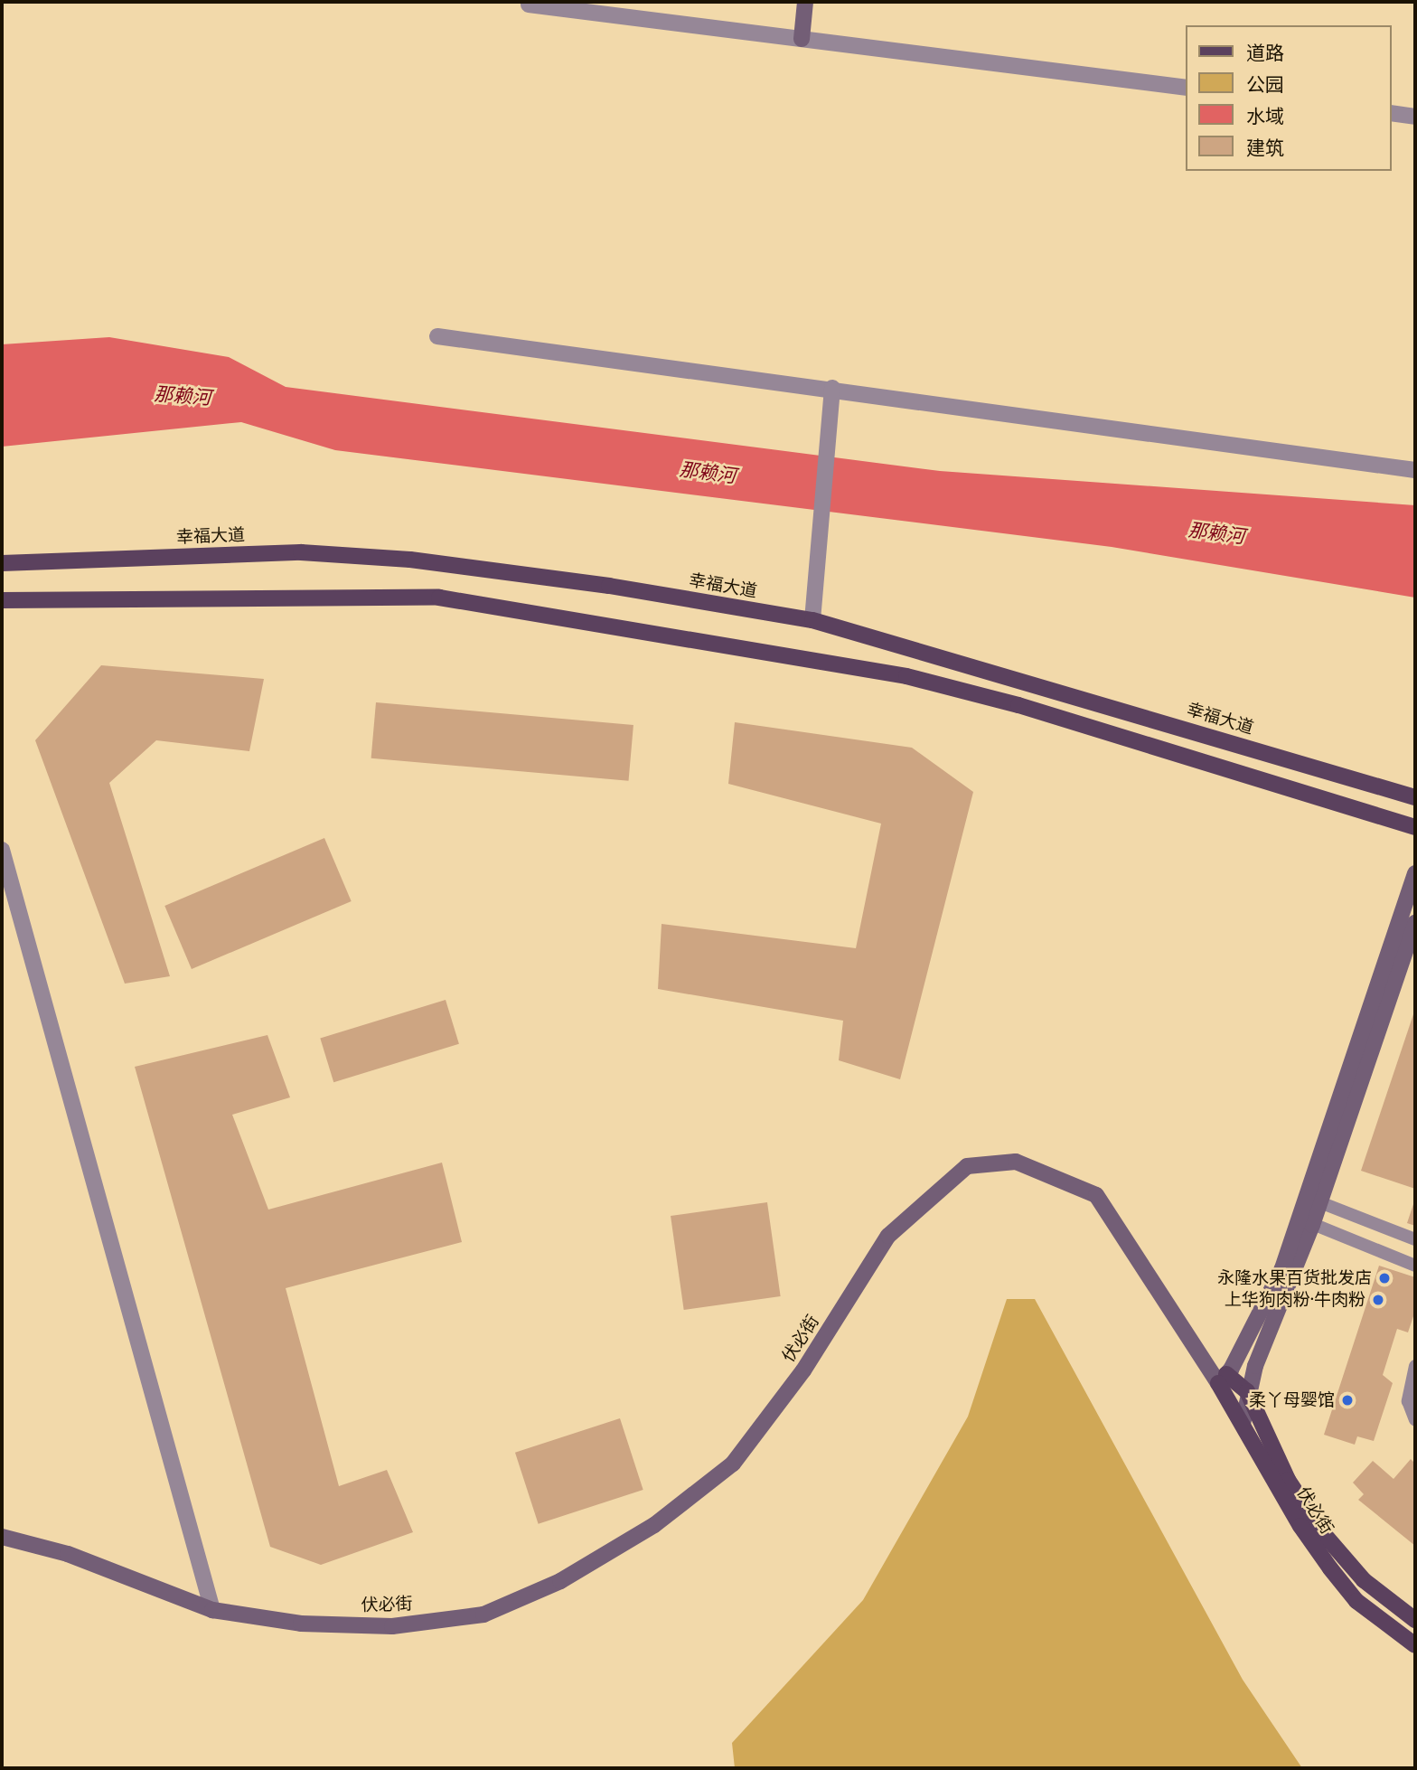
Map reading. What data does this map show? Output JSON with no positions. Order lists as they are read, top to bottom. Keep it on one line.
{"streets":{"main road":["幸福大道","伏必街"]},"water":["那赖河"],"places":["永隆水果百货批发店","上华狗肉粉·牛肉粉","柔丫母婴馆"],"legend":["道路","公园","水域","建筑"]}
